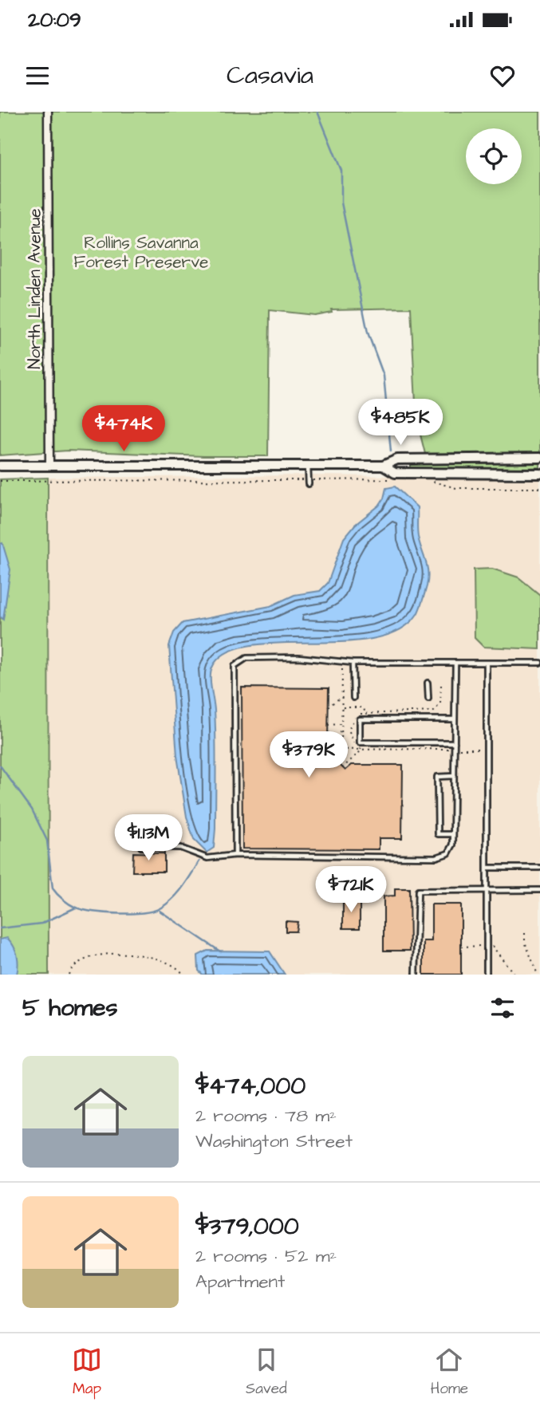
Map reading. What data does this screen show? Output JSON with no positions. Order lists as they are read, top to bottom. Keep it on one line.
{"streets":{"street":["North Linden Avenue"]},"parks":["Rollins Savanna Forest Preserve"],"page":{"status":"20:09","header":"Casavia","price":["$485K","$474K","$379K","$1.13M","$721K"],"heading":"5 homes","list":[{"name":"$474,000","note":"2 rooms · 78 m² · Washington Street"},{"name":"$379,000","note":"2 rooms · 52 m² · Apartment"}],"tabs":["Map","Saved","Home"]}}
